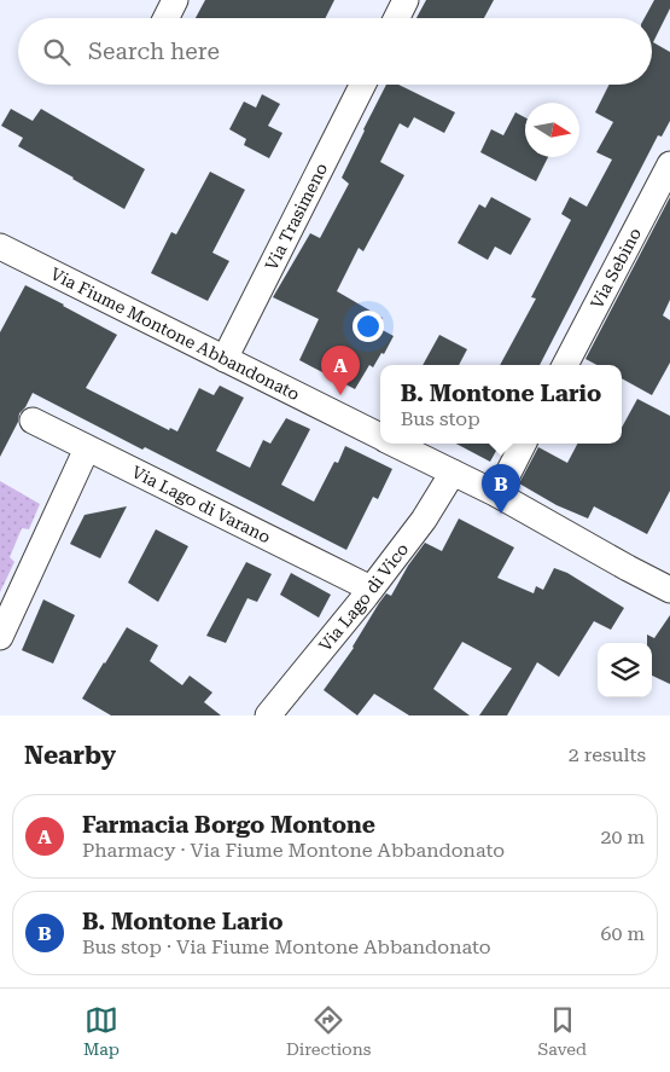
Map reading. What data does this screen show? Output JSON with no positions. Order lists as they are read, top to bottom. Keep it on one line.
{"streets":{"street":["Via Trasimeno","Via Sebino","Via Fiume Montone Abbandonato","Via Lago di Varano","Via Lago di Vico"]},"crossings":[["Via Trasimeno","Via Fiume Montone Abbandonato"],["Via Fiume Montone Abbandonato","Via Lago di Vico"],["Via Lago di Varano","Via Lago di Vico"]],"north":"right","page":{"search":"Search here","pins":["A","B"],"popup":["B. Montone Lario","Bus stop"],"heading":["Nearby","2 results"],"list":[{"mark":"A","name":"Farmacia Borgo Montone","note":"Pharmacy · Via Fiume Montone Abbandonato","value":"20 m"},{"mark":"B","name":"B. Montone Lario","note":"Bus stop · Via Fiume Montone Abbandonato","value":"60 m"}],"nav":["Map","Directions","Saved"]}}
